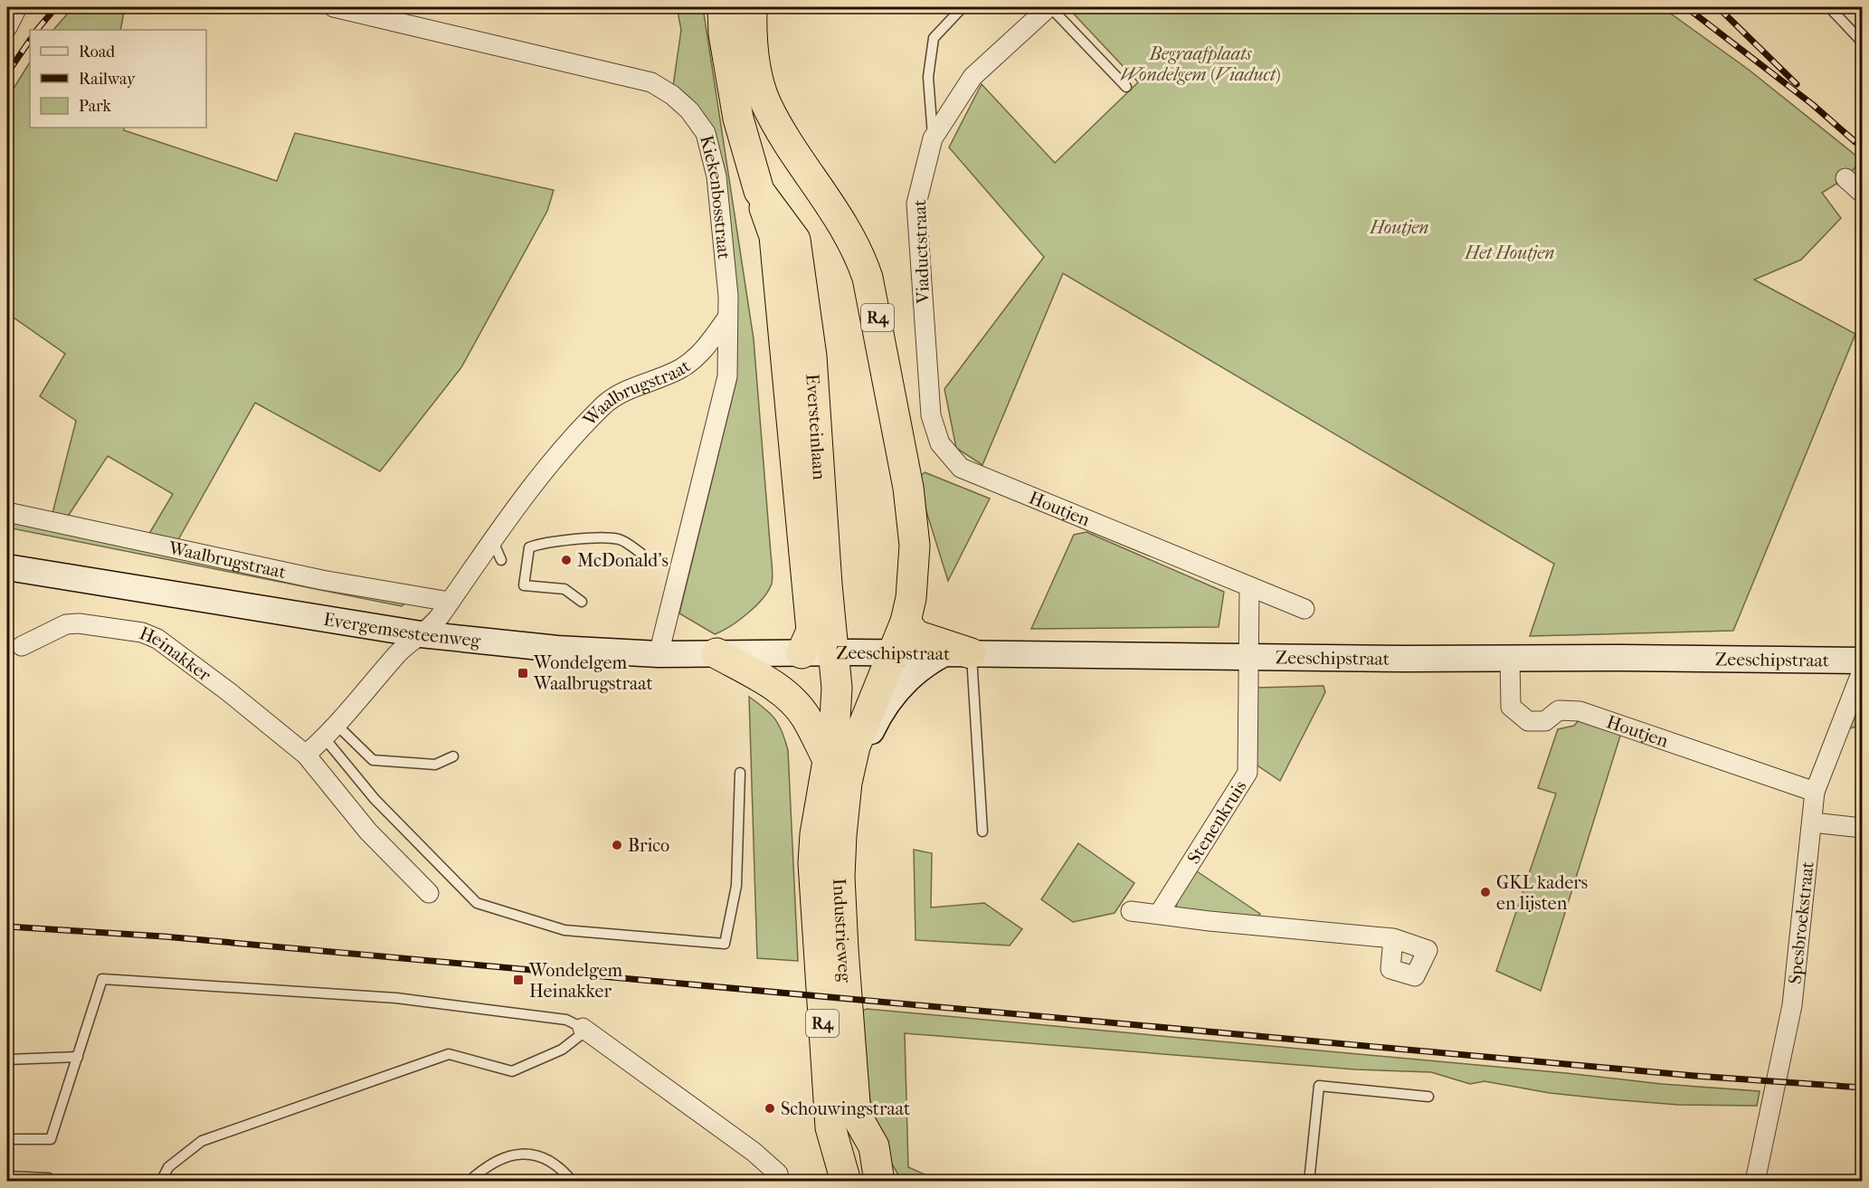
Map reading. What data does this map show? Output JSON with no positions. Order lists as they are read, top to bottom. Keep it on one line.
{"streets":{"highway":["R4","Eversteinlaan","Industrieweg"],"main road":["Evergemsesteenweg","Zeeschipstraat"],"street":["Kiekenbosstraat","Viaductstraat","Waalbrugstraat","Houtjen","Heinakker","Stenenkruis","Spesbroekstraat"]},"crossings":[["Kiekenbosstraat","Waalbrugstraat"],["Kiekenbosstraat","Evergemsesteenweg"],["Viaductstraat","Houtjen"],["R4","Zeeschipstraat"],["R4","Industrieweg"],["Waalbrugstraat","Evergemsesteenweg"],["Eversteinlaan","Zeeschipstraat"],["Eversteinlaan","Industrieweg"],["Houtjen","Zeeschipstraat"],["Houtjen","Spesbroekstraat"],["Evergemsesteenweg","Zeeschipstraat"],["Zeeschipstraat","Stenenkruis"]],"parks":["Begraafplaats Wondelgem (Viaduct)","Houtjen","Het Houtjen"],"places":{"other":["McDonald's","Brico","GKL kaders en lijsten","Schouwingstraat"],"transit":["Wondelgem Waalbrugstraat","Wondelgem Heinakker"]},"legend":["Road","Railway","Park"]}
